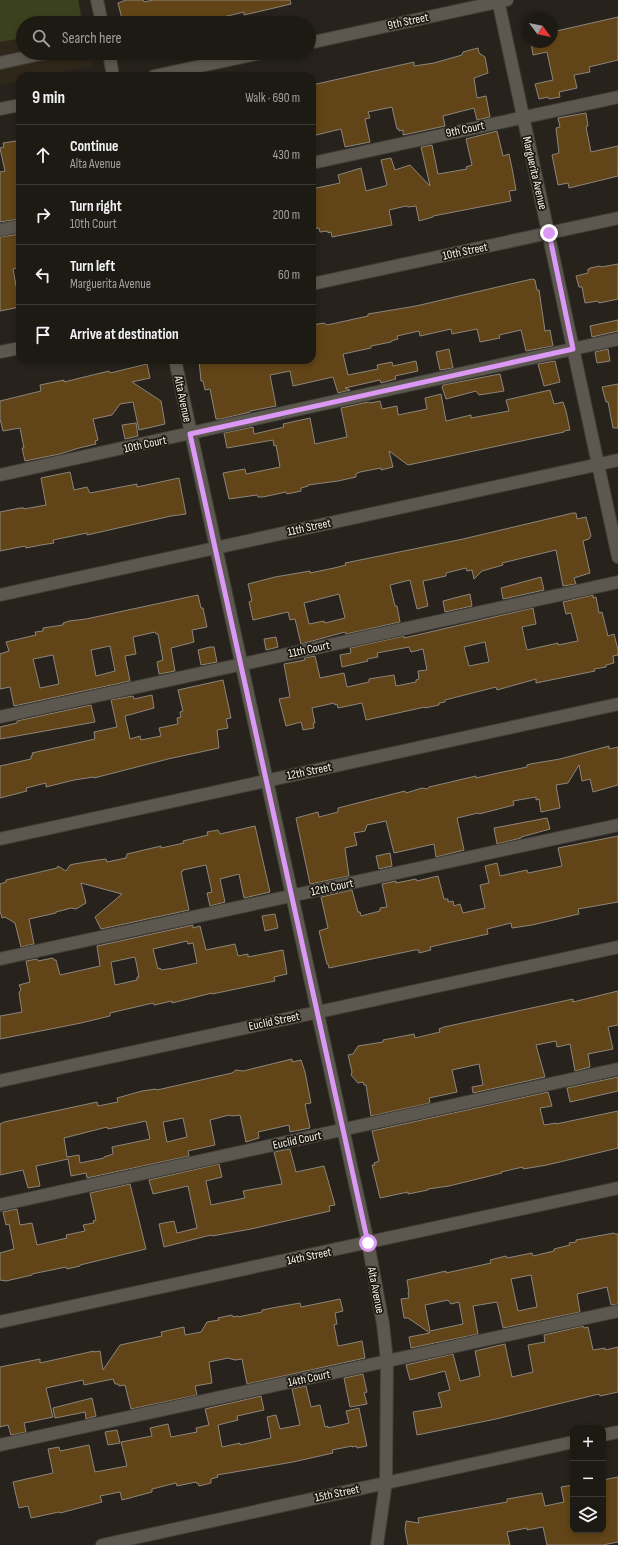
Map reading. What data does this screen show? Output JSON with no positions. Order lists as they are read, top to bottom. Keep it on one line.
{"streets":{"street":["9th Street","9th Court","Marguerita Avenue","10th Street","Alta Avenue","10th Court","11th Street","11th Court","12th Street","12th Court","Euclid Street","Euclid Court","14th Street","14th Court","15th Street"]},"crossings":[["9th Street","Marguerita Avenue"],["9th Court","Marguerita Avenue"],["Marguerita Avenue","10th Street"],["Marguerita Avenue","10th Court"],["Marguerita Avenue","11th Street"],["Alta Avenue","10th Court"],["Alta Avenue","11th Street"],["Alta Avenue","11th Court"],["Alta Avenue","12th Street"],["Alta Avenue","12th Court"],["Alta Avenue","Euclid Street"],["Alta Avenue","Euclid Court"],["Alta Avenue","14th Street"],["Alta Avenue","14th Court"],["Alta Avenue","15th Street"]],"north":"bottom right","page":{"search":"Search here","heading":["9 min","Walk · 690 m"],"list":[["Continue","Alta Avenue","430 m"],["Turn right","10th Court","200 m"],["Turn left","Marguerita Avenue","60 m"],"Arrive at destination"],"map_buttons":["+","−"]}}
